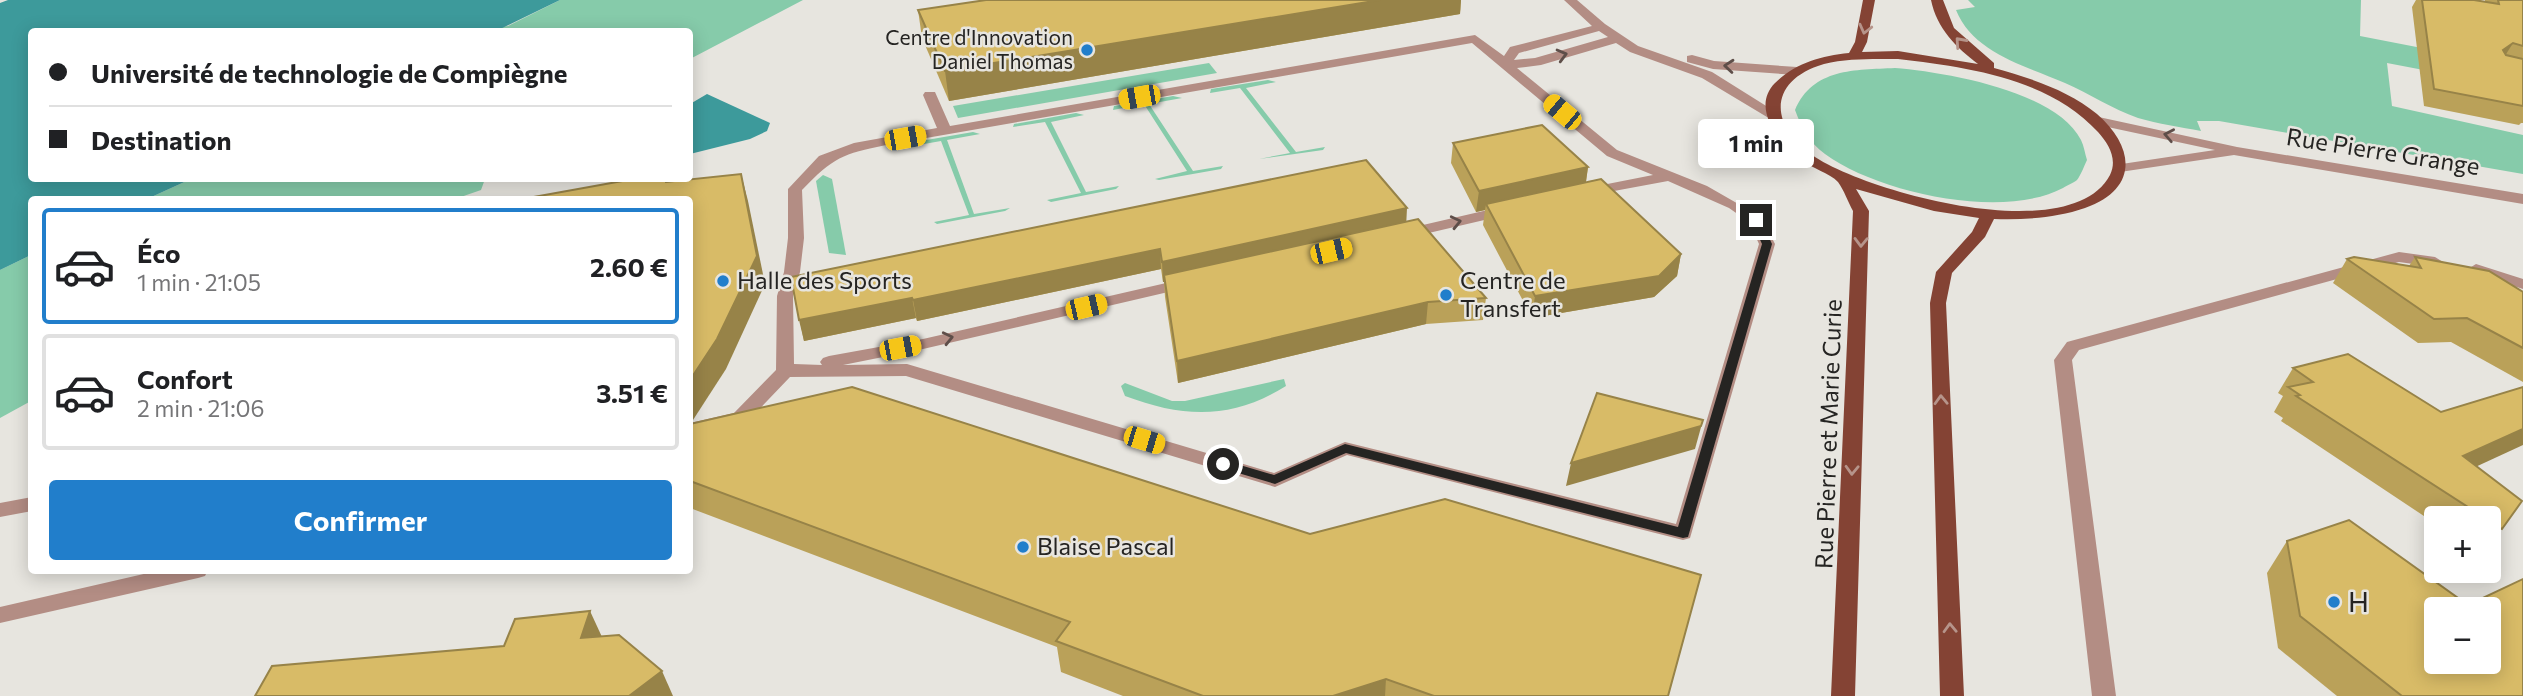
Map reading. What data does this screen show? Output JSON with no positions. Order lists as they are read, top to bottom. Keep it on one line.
{"streets":{"main road":["Rue Pierre et Marie Curie"],"street":["Rue Pierre Grange"]},"places":["Centre d'Innovation Daniel Thomas","Halle des Sports","Centre de Transfert","Blaise Pascal","H"],"page":{"banner":["Université de technologie de Compiègne","Destination"],"bubble":"1 min","list":[{"name":"Éco","note":"1 min · 21:05","value":"2.60 €"},{"name":"Confort","note":"2 min · 21:06","value":"3.51 €"}],"buttons":"Confirmer","map_buttons":["+","−"]}}
